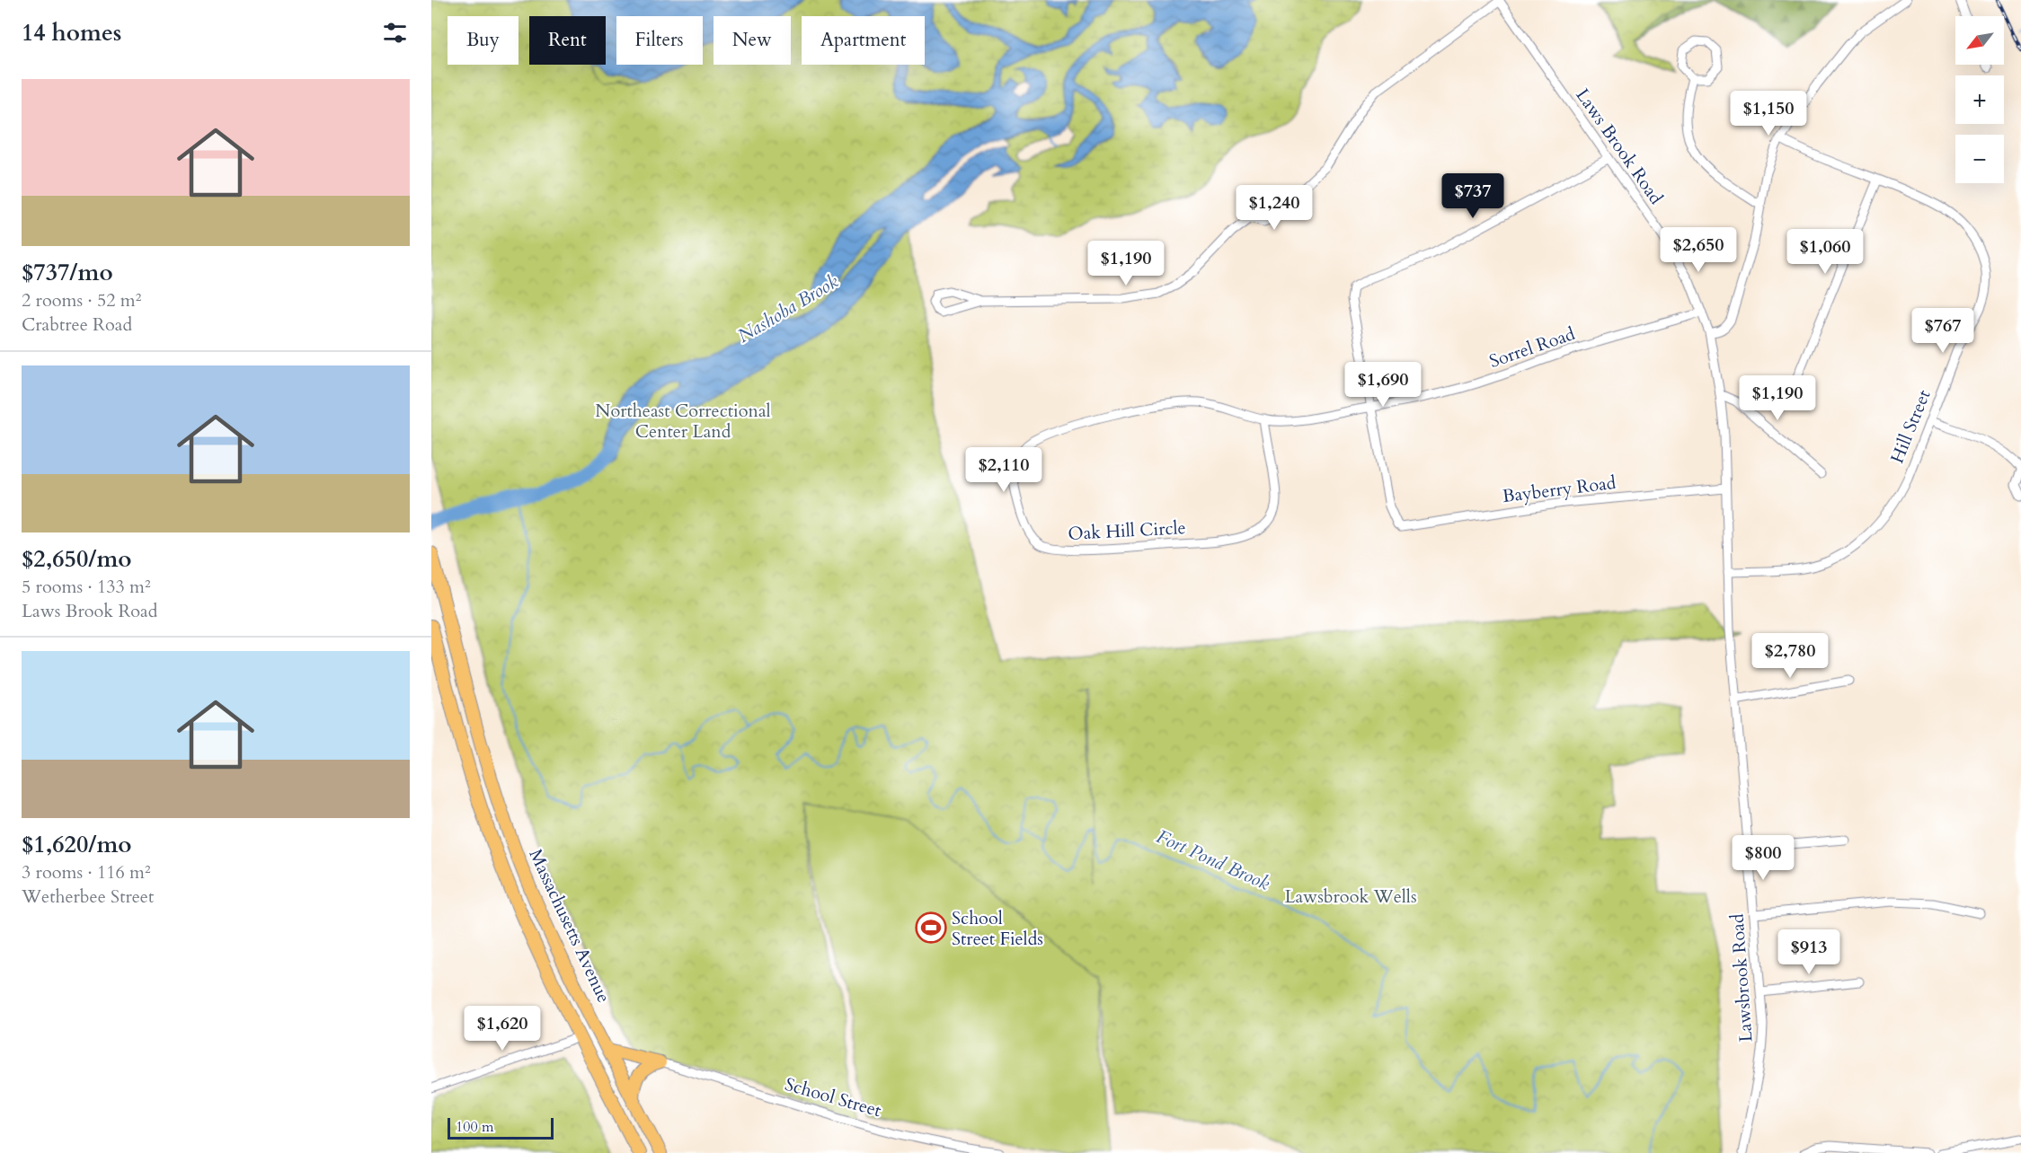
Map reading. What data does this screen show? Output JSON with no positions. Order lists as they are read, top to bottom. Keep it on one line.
{"streets":{"highway":["Massachusetts Avenue"],"street":["Laws Brook Road","Sorrel Road","Hill Street","Bayberry Road","Oak Hill Circle","Lawsbrook Road","School Street"]},"crossings":[["Laws Brook Road","Sorrel Road"],["Laws Brook Road","Hill Street"],["Laws Brook Road","Bayberry Road"],["Laws Brook Road","Lawsbrook Road"],["Sorrel Road","Bayberry Road"],["Sorrel Road","Oak Hill Circle"],["Bayberry Road","Oak Hill Circle"]],"water":["Nashoba Brook","Fort Pond Brook"],"parks":["Northeast Correctional Center Land","Lawsbrook Wells"],"places":{"sports":["School Street Fields"]},"scale_bar":"100 m","north":"bottom left","page":{"heading":"14 homes","map_buttons":["+","−"],"chip":["Buy","Rent","Filters","New","Apartment"],"list":[{"name":"$737/mo","note":"2 rooms · 52 m² · Crabtree Road"},{"name":"$2,650/mo","note":"5 rooms · 133 m² · Laws Brook Road"},{"name":"$1,620/mo","note":"3 rooms · 116 m² · Wetherbee Street"}],"price":["$1,150","$737","$1,240","$2,650","$1,060","$1,190","$767","$1,690","$1,190","$2,110","$2,780","$800","$913","$1,620"],"scale":"100 m"}}
